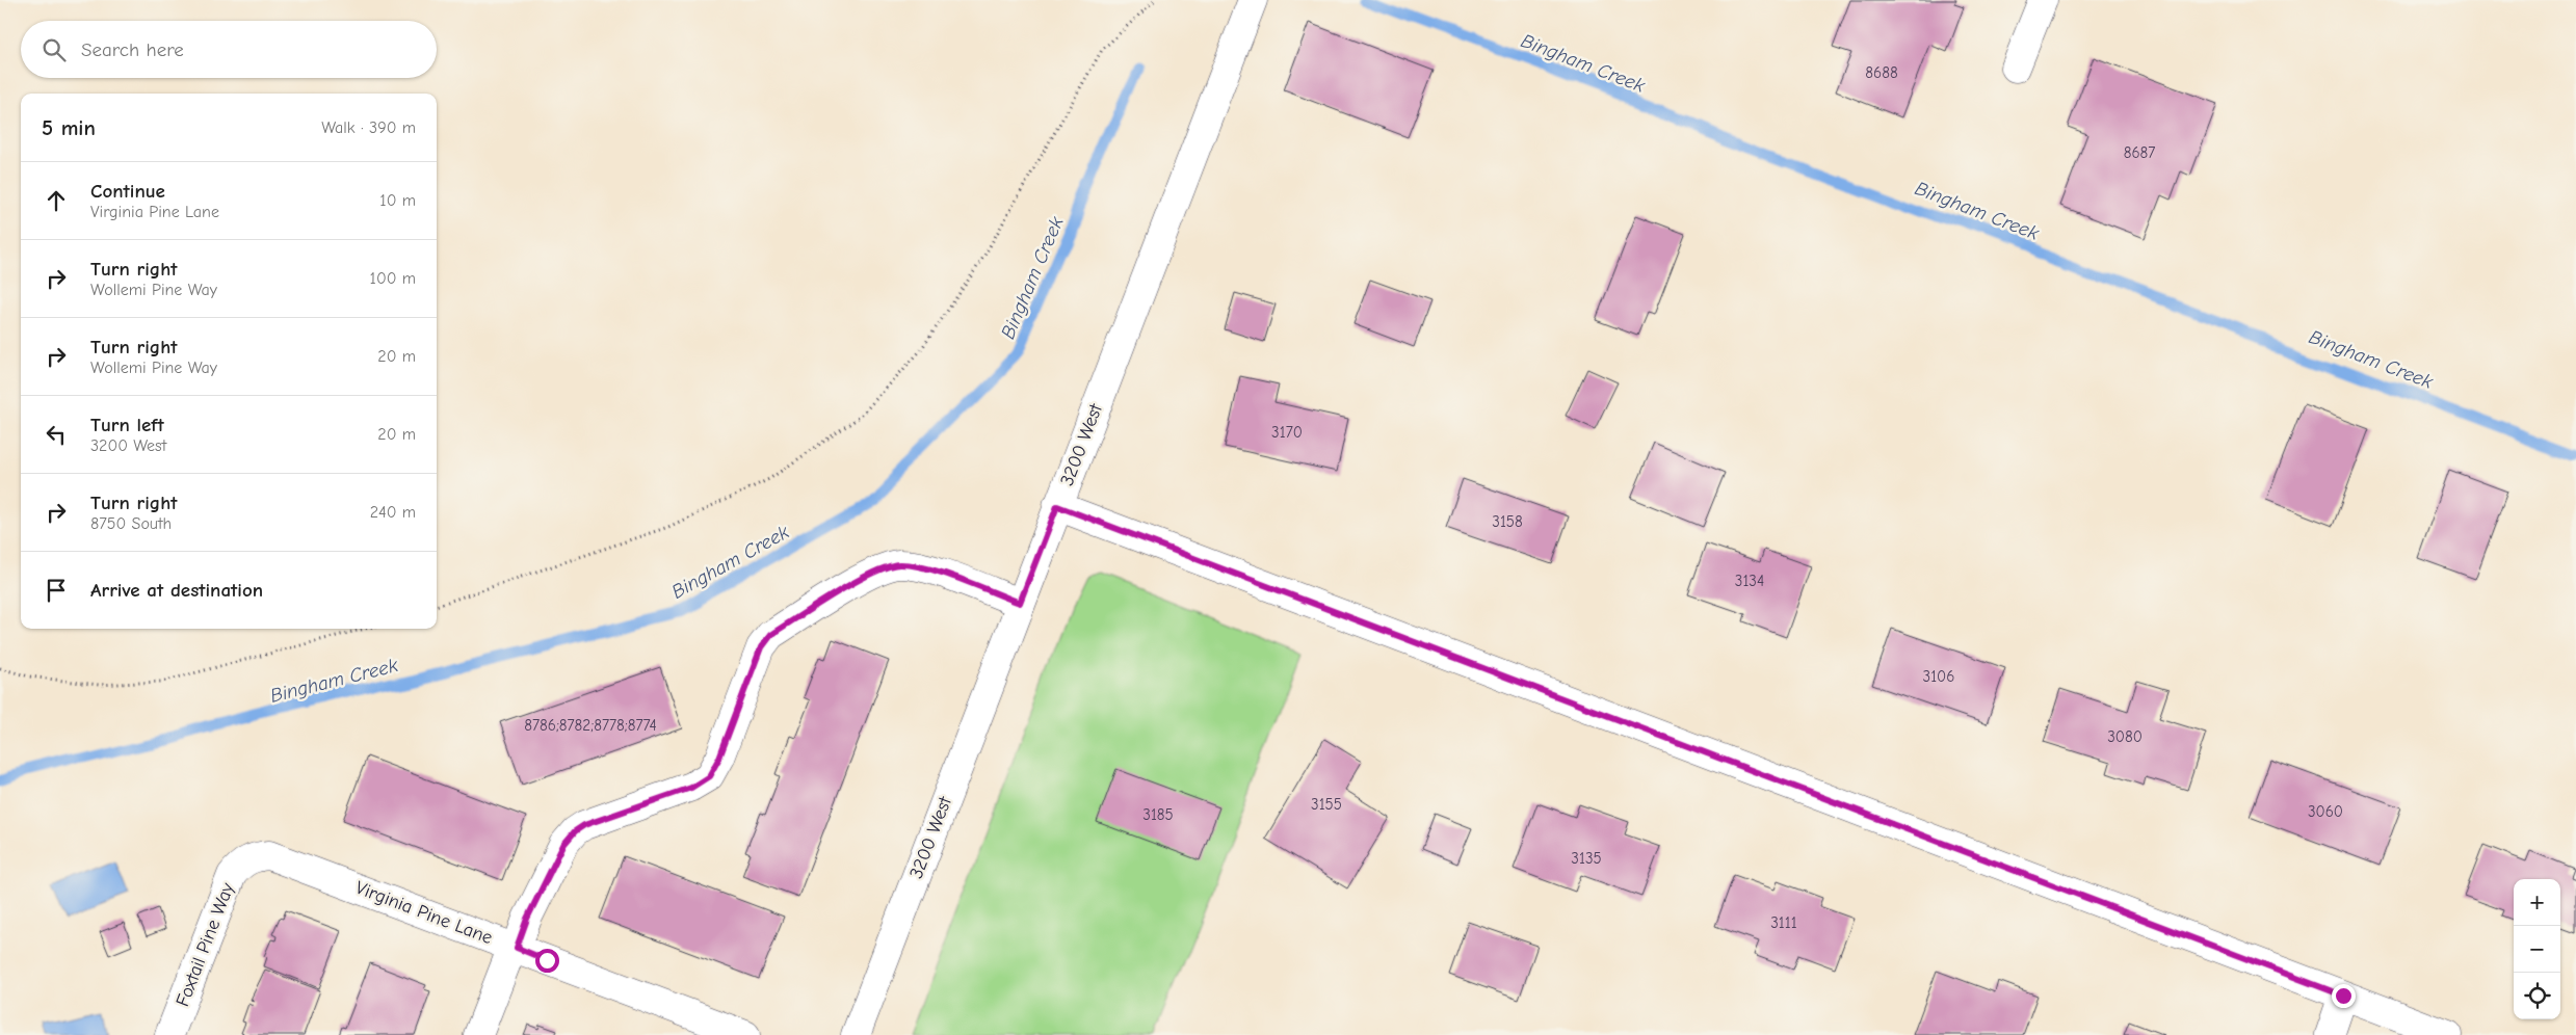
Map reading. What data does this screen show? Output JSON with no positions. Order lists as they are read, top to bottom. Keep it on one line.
{"streets":{"street":["3200 West","Virginia Pine Lane","Foxtail Pine Way"]},"crossings":[["Virginia Pine Lane","Foxtail Pine Way"]],"water":["Bingham Creek"],"house_numbers":["8688","8687","3170","3158","3134","3106","8786;8782;8778;8774","3080","3155","3060","3185","3135","3111"],"page":{"search":"Search here","heading":["5 min","Walk · 390 m"],"list":[["Continue","Virginia Pine Lane","10 m"],["Turn right","Wollemi Pine Way","100 m"],["Turn right","Wollemi Pine Way","20 m"],["Turn left","3200 West","20 m"],["Turn right","8750 South","240 m"],"Arrive at destination"],"map_buttons":["+","−"]}}
